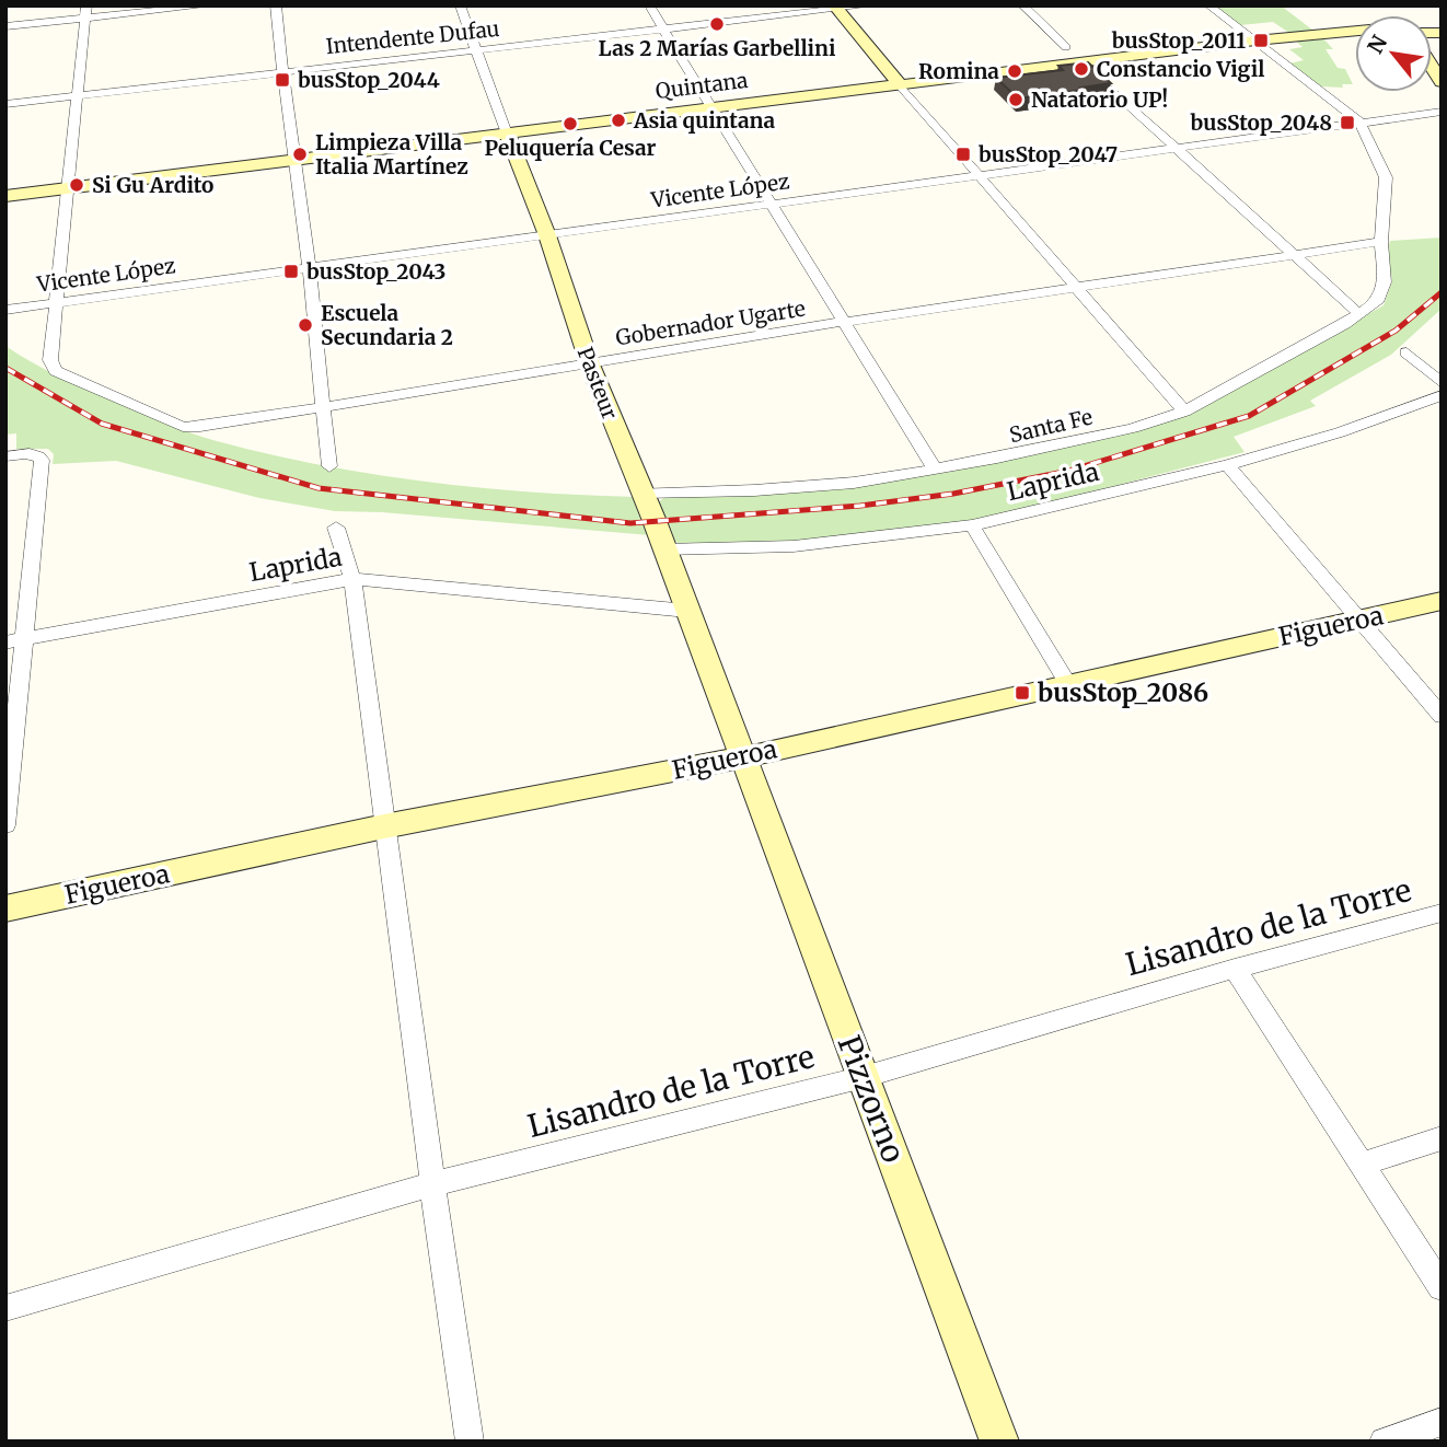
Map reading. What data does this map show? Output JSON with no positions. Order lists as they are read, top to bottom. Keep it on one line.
{"streets":{"street":["Intendente Dufau","Quintana","Vicente López","Gobernador Ugarte","Pasteur","Santa Fe","Laprida","Figueroa","Lisandro de la Torre","Pizzorno"]},"crossings":[["Intendente Dufau","Pasteur"],["Quintana","Pasteur"],["Vicente López","Gobernador Ugarte"],["Vicente López","Pasteur"],["Vicente López","Santa Fe"],["Gobernador Ugarte","Pasteur"],["Gobernador Ugarte","Santa Fe"],["Pasteur","Santa Fe"],["Pasteur","Laprida"],["Pasteur","Figueroa"],["Pasteur","Pizzorno"],["Figueroa","Pizzorno"],["Lisandro de la Torre","Pizzorno"]],"places":{"other":["Las 2 Marías Garbellini","Constancio Vigil","Romina","Natatorio UP!","Asia quintana","Peluquería Cesar","Limpieza Villa Italia Martínez","Si Gu Ardito","Escuela Secundaria 2"],"transit":["busStop_2011","busStop_2044","busStop_2048","busStop_2047","busStop_2043","busStop_2086"]},"north":"top left"}
